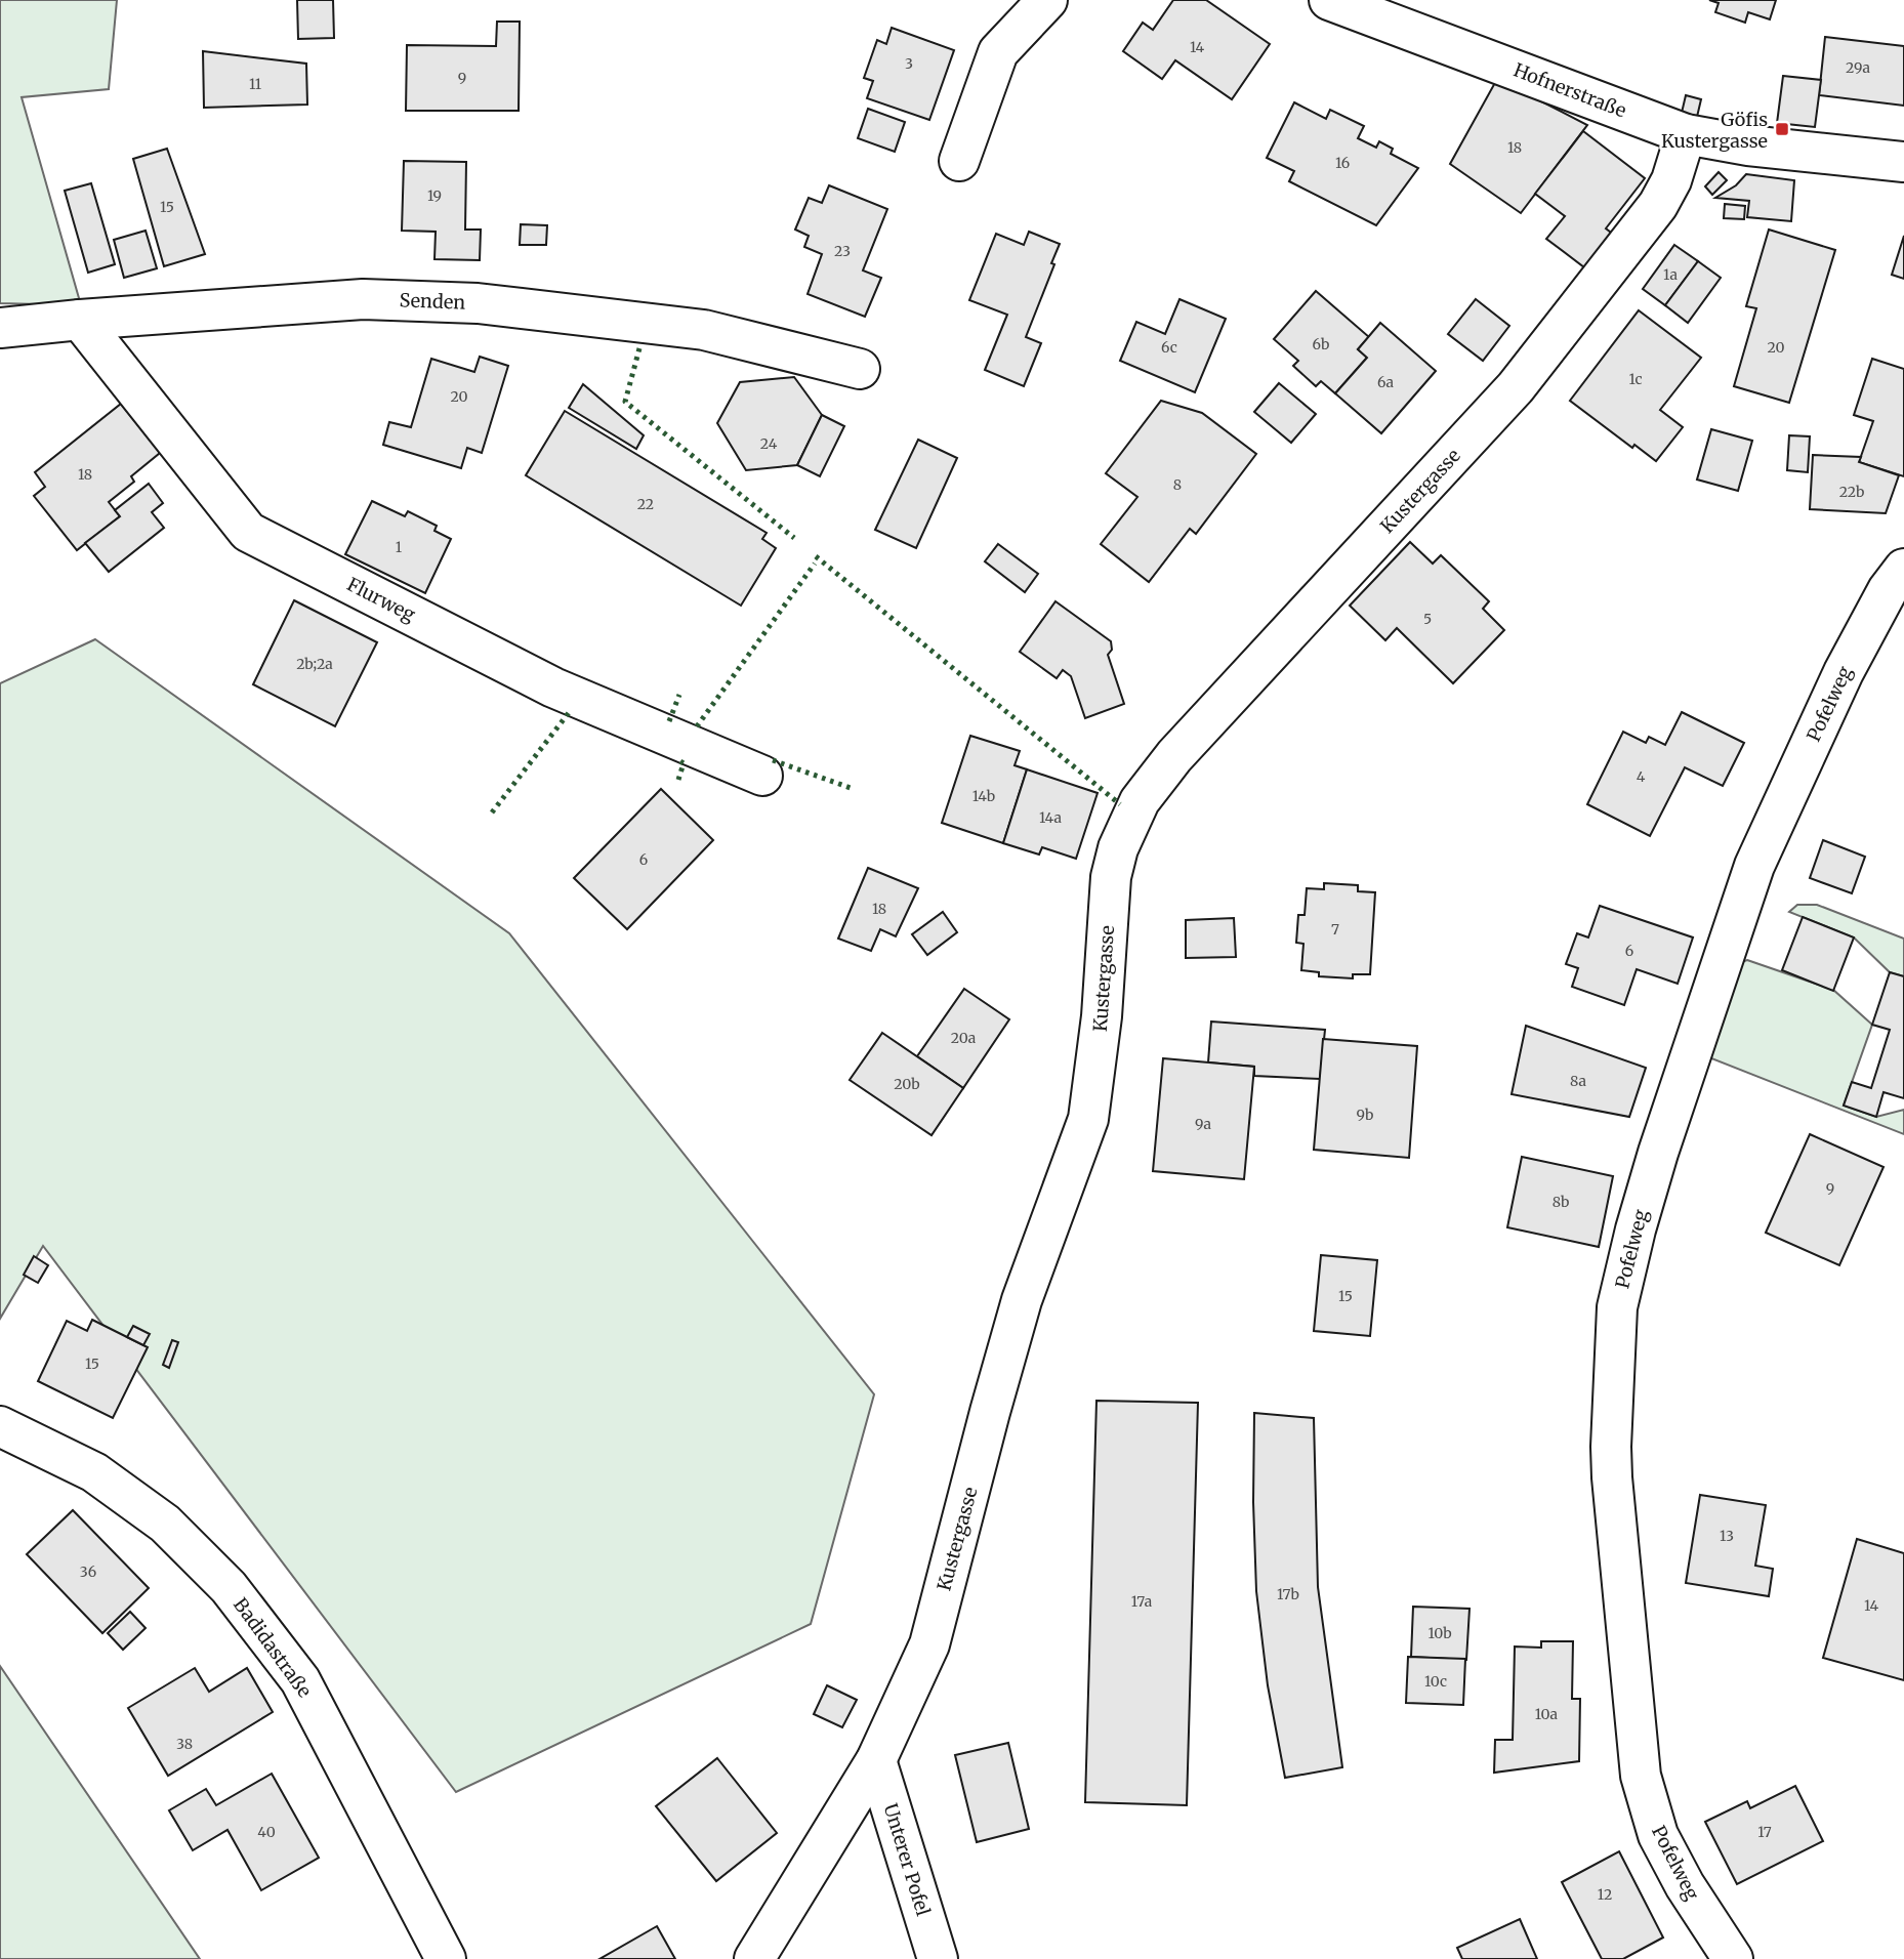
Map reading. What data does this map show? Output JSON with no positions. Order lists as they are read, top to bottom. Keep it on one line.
{"streets":{"street":["Hofnerstraße","Senden","Kustergasse","Flurweg","Pofelweg","Badidastraße","Unterer Pofel"]},"crossings":[["Hofnerstraße","Kustergasse"],["Senden","Flurweg"],["Kustergasse","Unterer Pofel"]],"places":{"transit":["Göfis Kustergasse"]},"house_numbers":["14","3","29a","9","11","18","16","19","15","23","1a","6b","6c","20","1c","6a","20","24","18","8","22b","22","1","5","2b;2a","4","14b","14a","6","18","7","6","20a","8a","20b","9b","9a","9","8b","15","15","13","36","17b","17a","14","10b","10c","10a","38","40","17","12"]}
